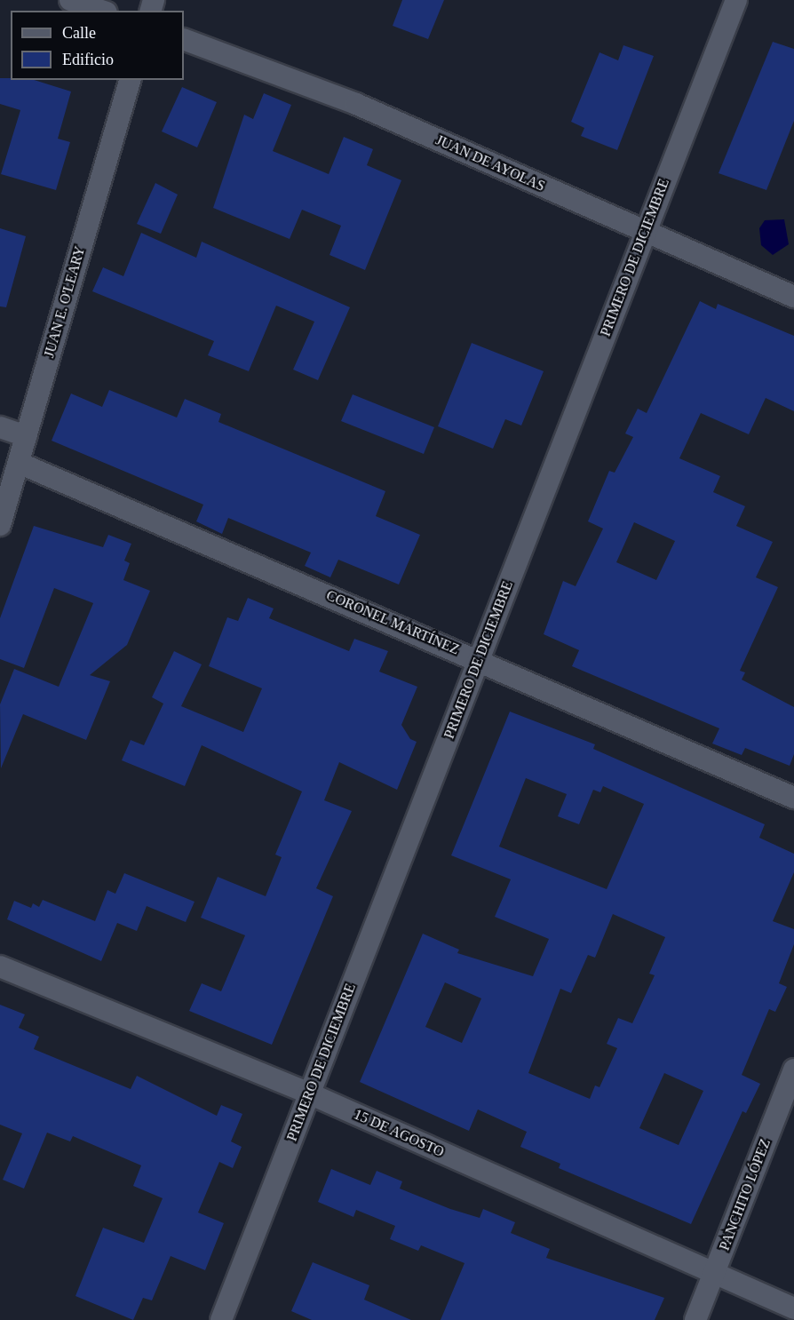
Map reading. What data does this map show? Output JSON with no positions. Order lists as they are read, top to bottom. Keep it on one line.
{"streets":{"street":["JUAN DE AYOLAS","PRIMERO DE DICIEMBRE","JUAN E. O'LEARY","CORONEL MARTÍNEZ","15 DE AGOSTO","PANCHITO LÓPEZ"]},"crossings":[["JUAN DE AYOLAS","PRIMERO DE DICIEMBRE"],["PRIMERO DE DICIEMBRE","CORONEL MARTÍNEZ"],["PRIMERO DE DICIEMBRE","15 DE AGOSTO"],["JUAN E. O'LEARY","CORONEL MARTÍNEZ"],["15 DE AGOSTO","PANCHITO LÓPEZ"]],"legend":["Calle","Edificio"]}
